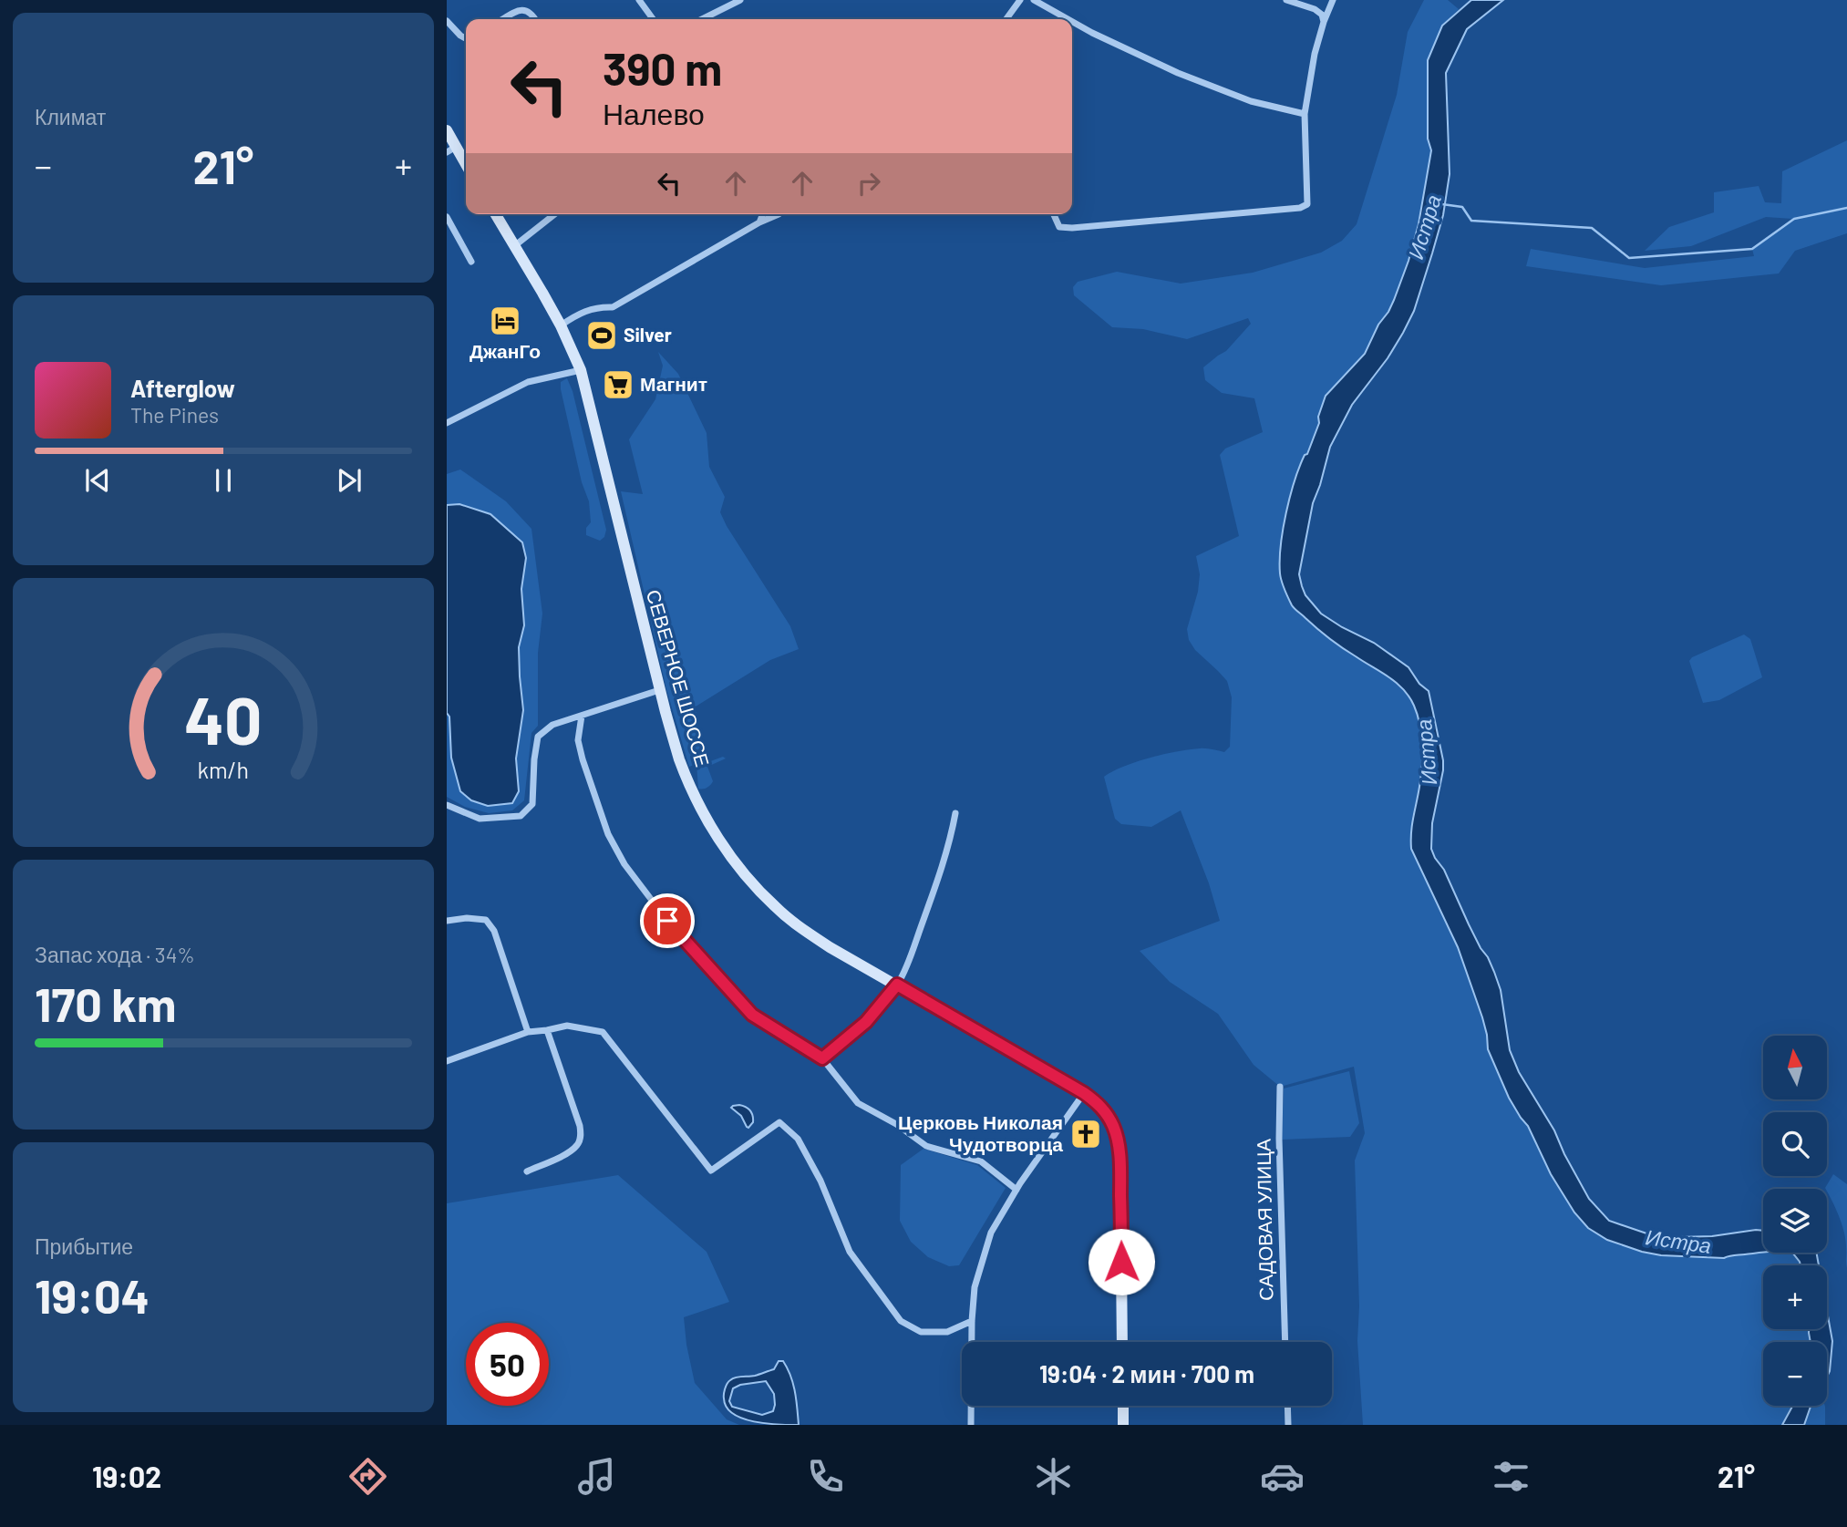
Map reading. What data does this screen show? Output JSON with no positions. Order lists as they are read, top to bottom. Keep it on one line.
{"streets":{"main road":["СЕВЕРНОЕ ШОССЕ"],"street":["САДОВАЯ УЛИЦА"]},"water":["Истра"],"places":{"hotel":["ДжанГо"],"sports":["Silver"],"supermarket":["Магнит"],"church":["Церковь Николая Чудотворца"]},"north":"top","page":{"tile":["Климат",["Запас хода · 34%","170 km"],["Прибытие","19:04"]],"turn":["390 m","Налево"],"heat":["−","21°","+"],"song":["Afterglow","The Pines"],"map_buttons":["+","−"],"limit":"50","trip":"19:04 · 2 мин · 700 m","tabs":["19:02","21°"],"gauge":["40","km/h"]}}
